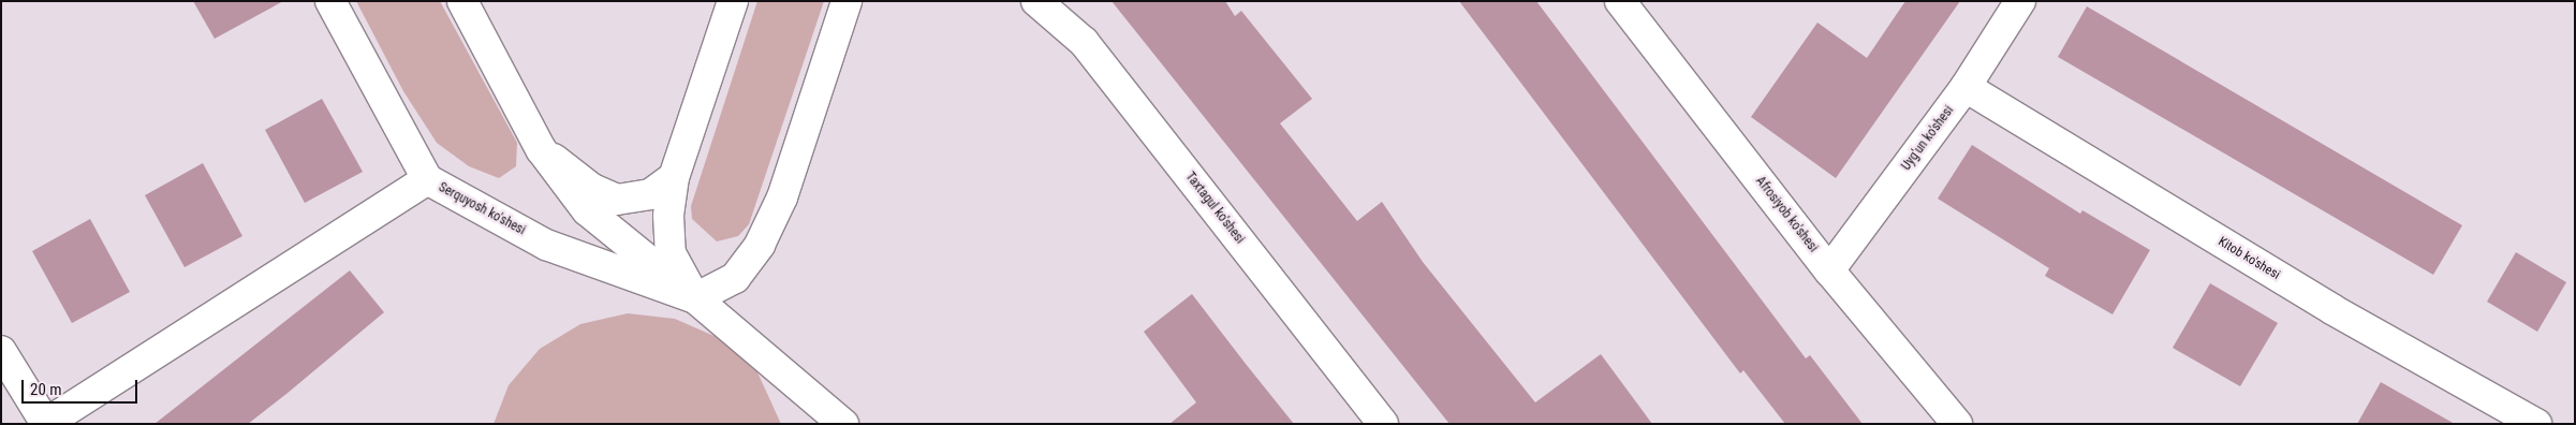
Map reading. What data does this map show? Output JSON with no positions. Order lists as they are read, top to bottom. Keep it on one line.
{"streets":{"street":["Uyg'un ko'shesi","Taxtagul ko'shesi","Serquyosh ko'shesi","Afrosiyob ko'shesi","Kitob ko'shesi"]},"crossings":[["Uyg'un ko'shesi","Afrosiyob ko'shesi"],["Uyg'un ko'shesi","Kitob ko'shesi"]],"scale_bar":"20 m"}
